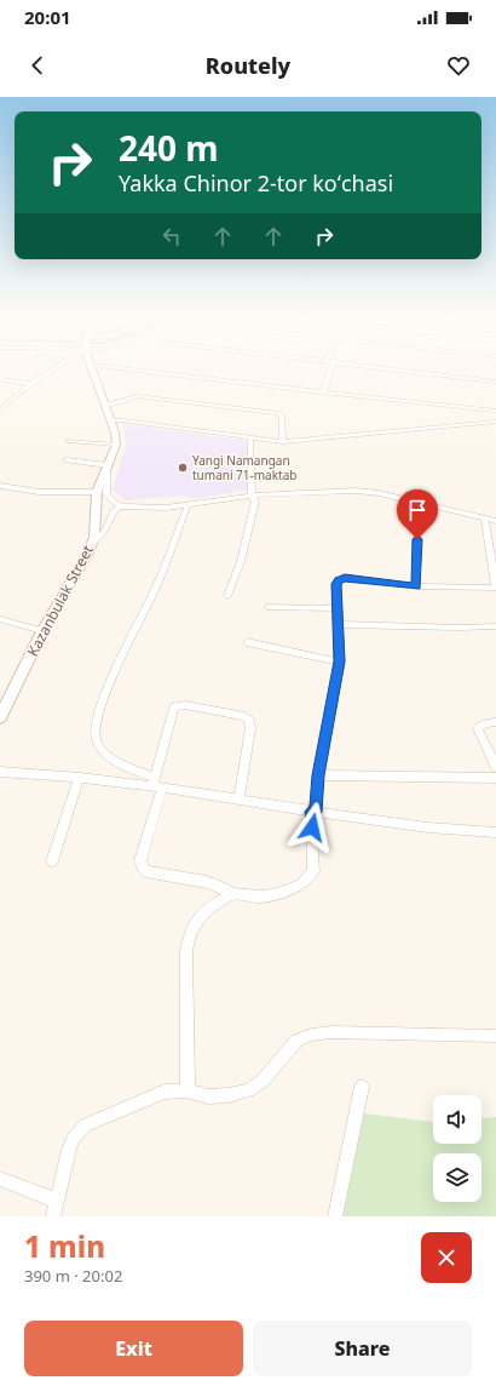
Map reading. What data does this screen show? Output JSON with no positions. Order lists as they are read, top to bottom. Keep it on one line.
{"streets":{"main road":["Kazanbulak Street"]},"places":["Yangi Namangan tumani 71-maktab"],"page":{"status":"20:01","header":"Routely","turn":["240 m","Yakka Chinor 2-tor koʻchasi"],"heading":["1 min","390 m · 20:02"],"buttons":["Exit","Share"]}}
